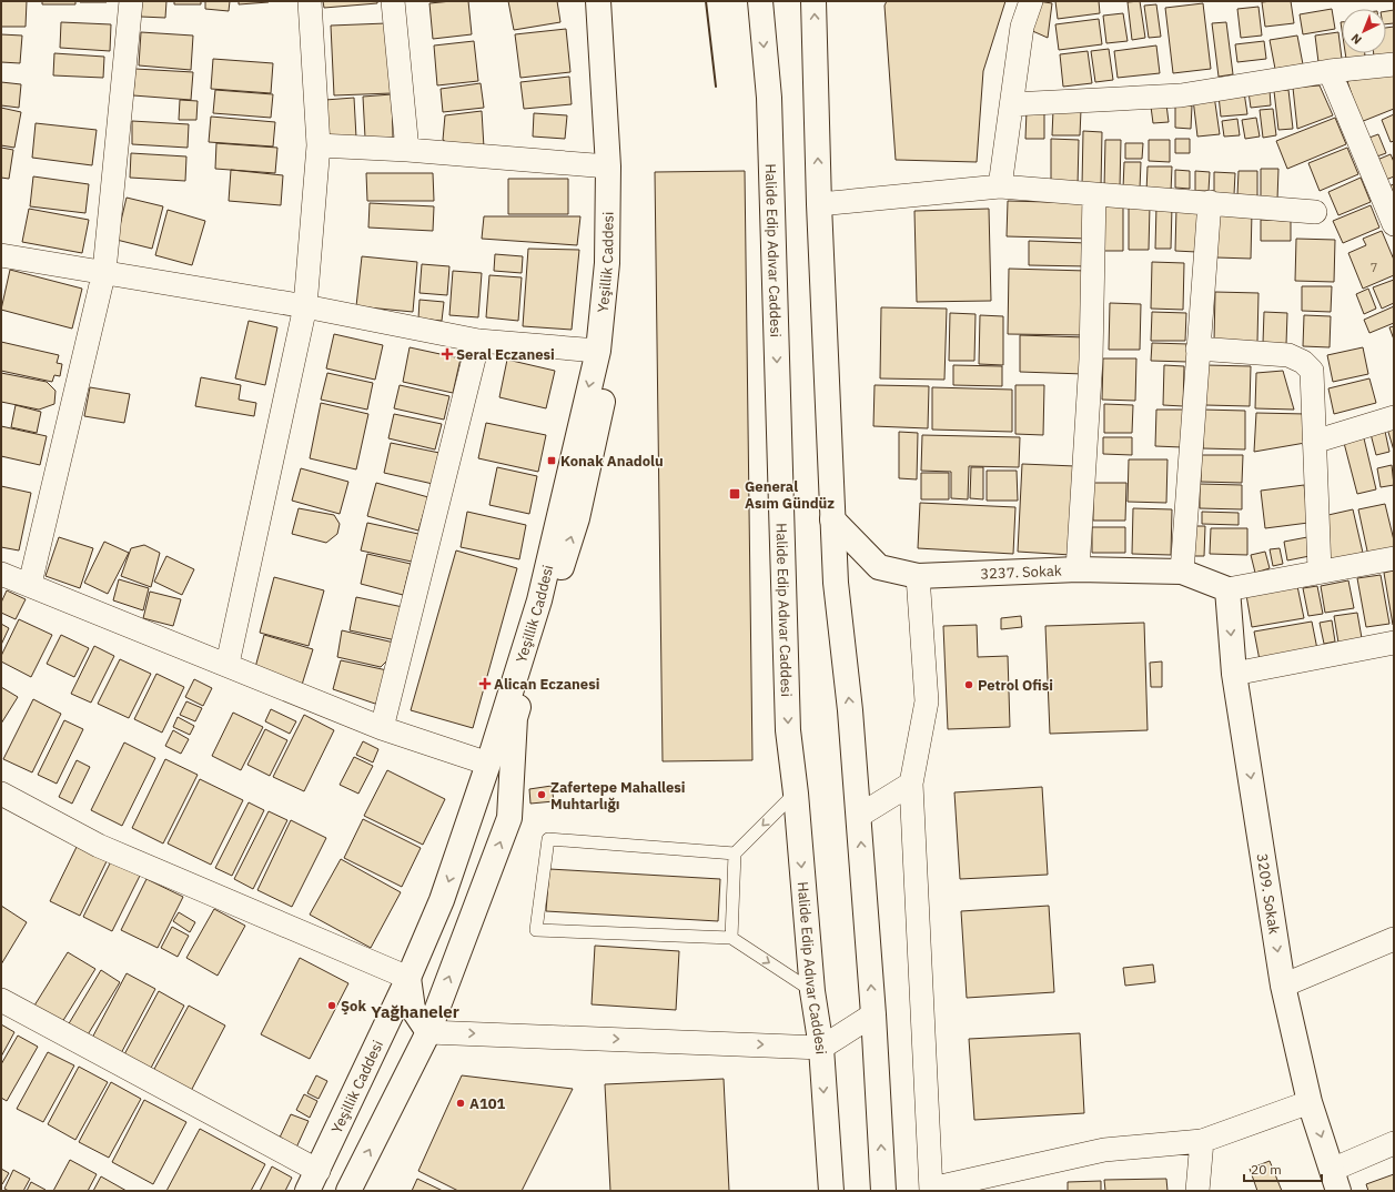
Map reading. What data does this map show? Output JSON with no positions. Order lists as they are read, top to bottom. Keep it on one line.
{"streets":{"main road":["Halide Edip Adıvar Caddesi","Yeşillik Caddesi","3237. Sokak","3209. Sokak"]},"crossings":[["3237. Sokak","3209. Sokak"]],"one_way":["3209. Sokak"],"districts":["Yağhaneler"],"places":{"health":["Seral Eczanesi","Alican Eczanesi"],"transit":["Konak Anadolu","General Asım Gündüz"],"other":["Petrol Ofisi","Zafertepe Mahallesi Muhtarlığı","Şok","A101"]},"house_numbers":["7"],"scale_bar":"20 m","north":"bottom left"}
